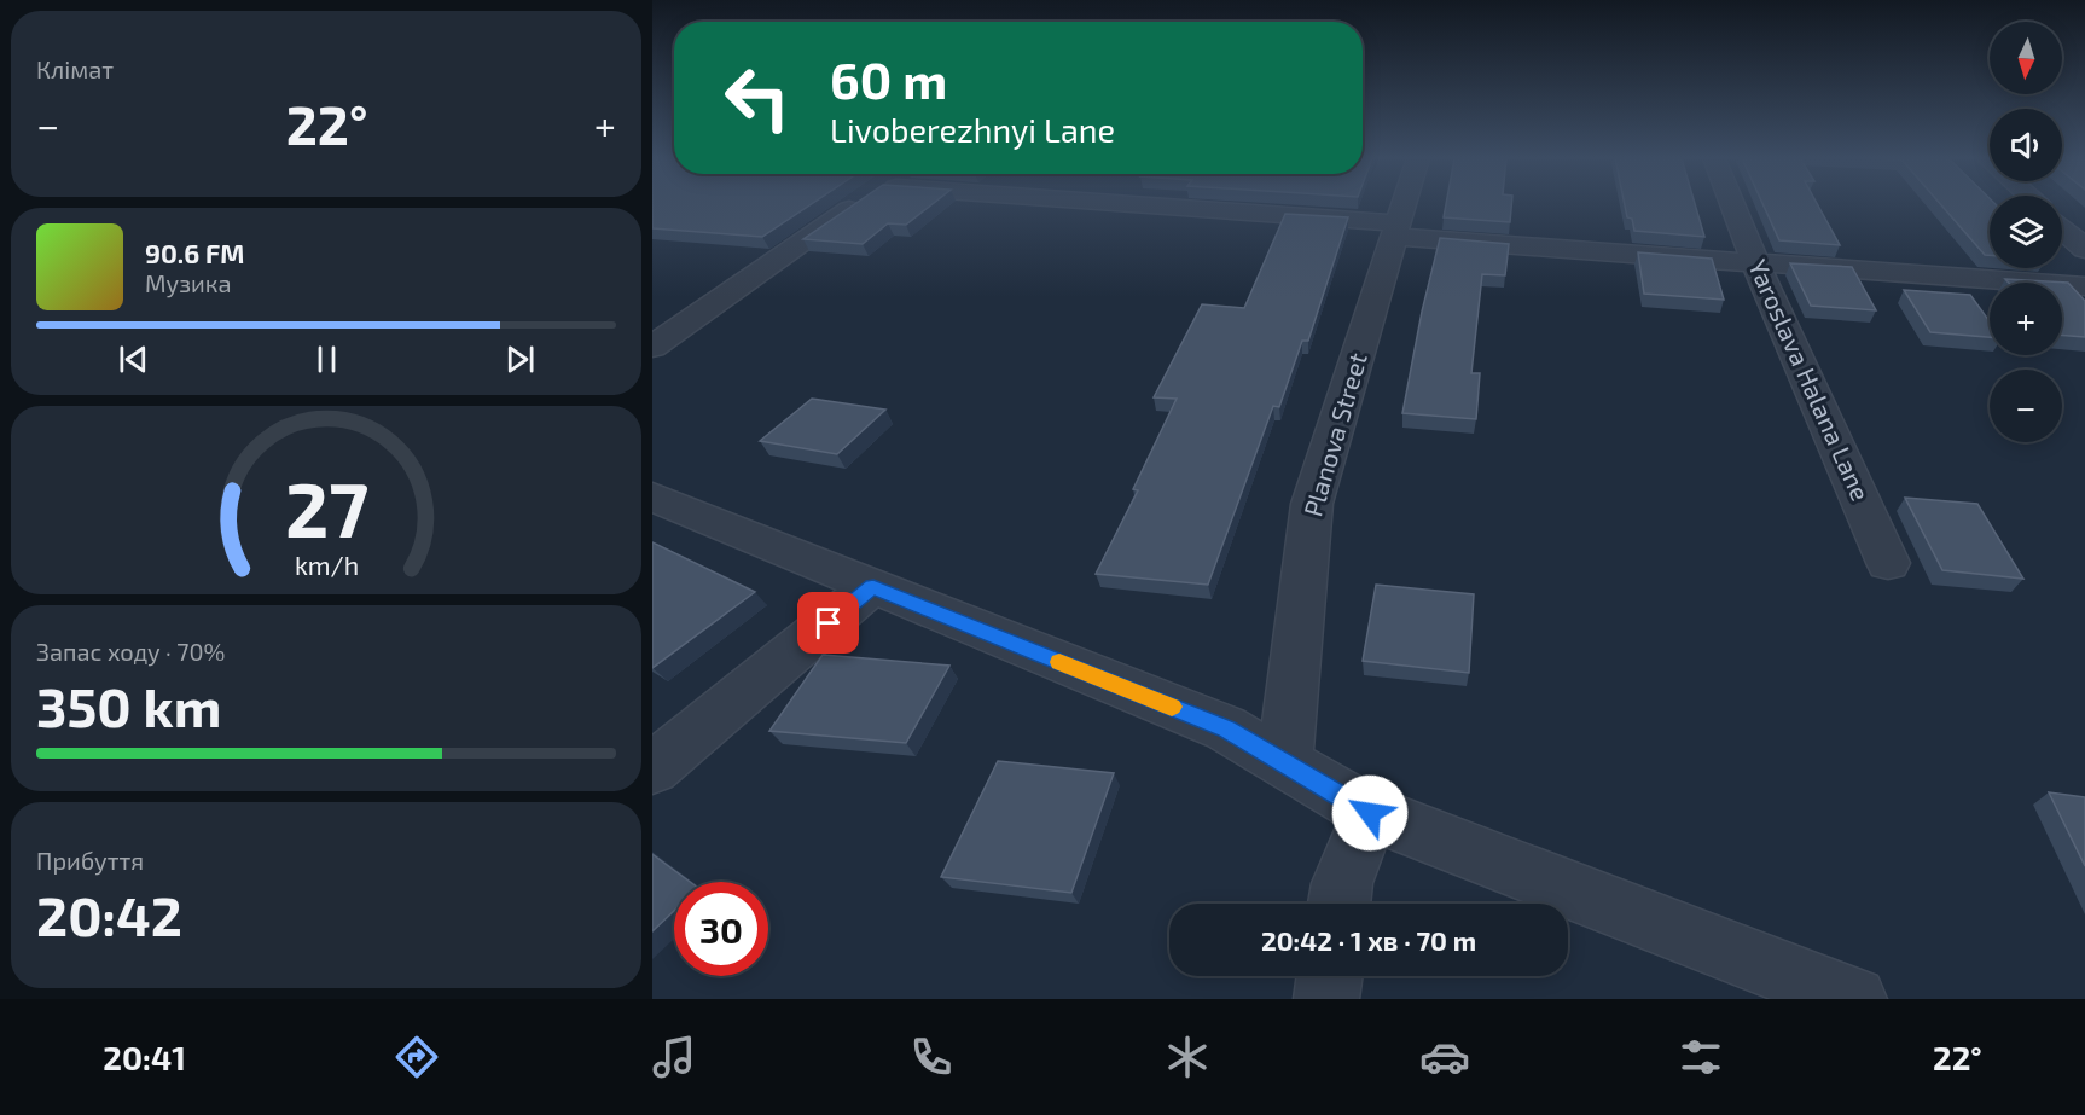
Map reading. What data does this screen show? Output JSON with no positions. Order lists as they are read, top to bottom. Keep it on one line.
{"streets":{"street":["Yaroslava Halana Lane","Planova Street"]},"north":"bottom","page":{"tile":["Клімат",["Запас ходу · 70%","350 km"],["Прибуття","20:42"]],"map_buttons":["+","−"],"turn":["60 m","Livoberezhnyi Lane"],"heat":["−","22°","+"],"song":["90.6 FM","Музика"],"limit":"30","trip":"20:42 · 1 хв · 70 m","tabs":["20:41","22°"],"gauge":["27","km/h"]}}
